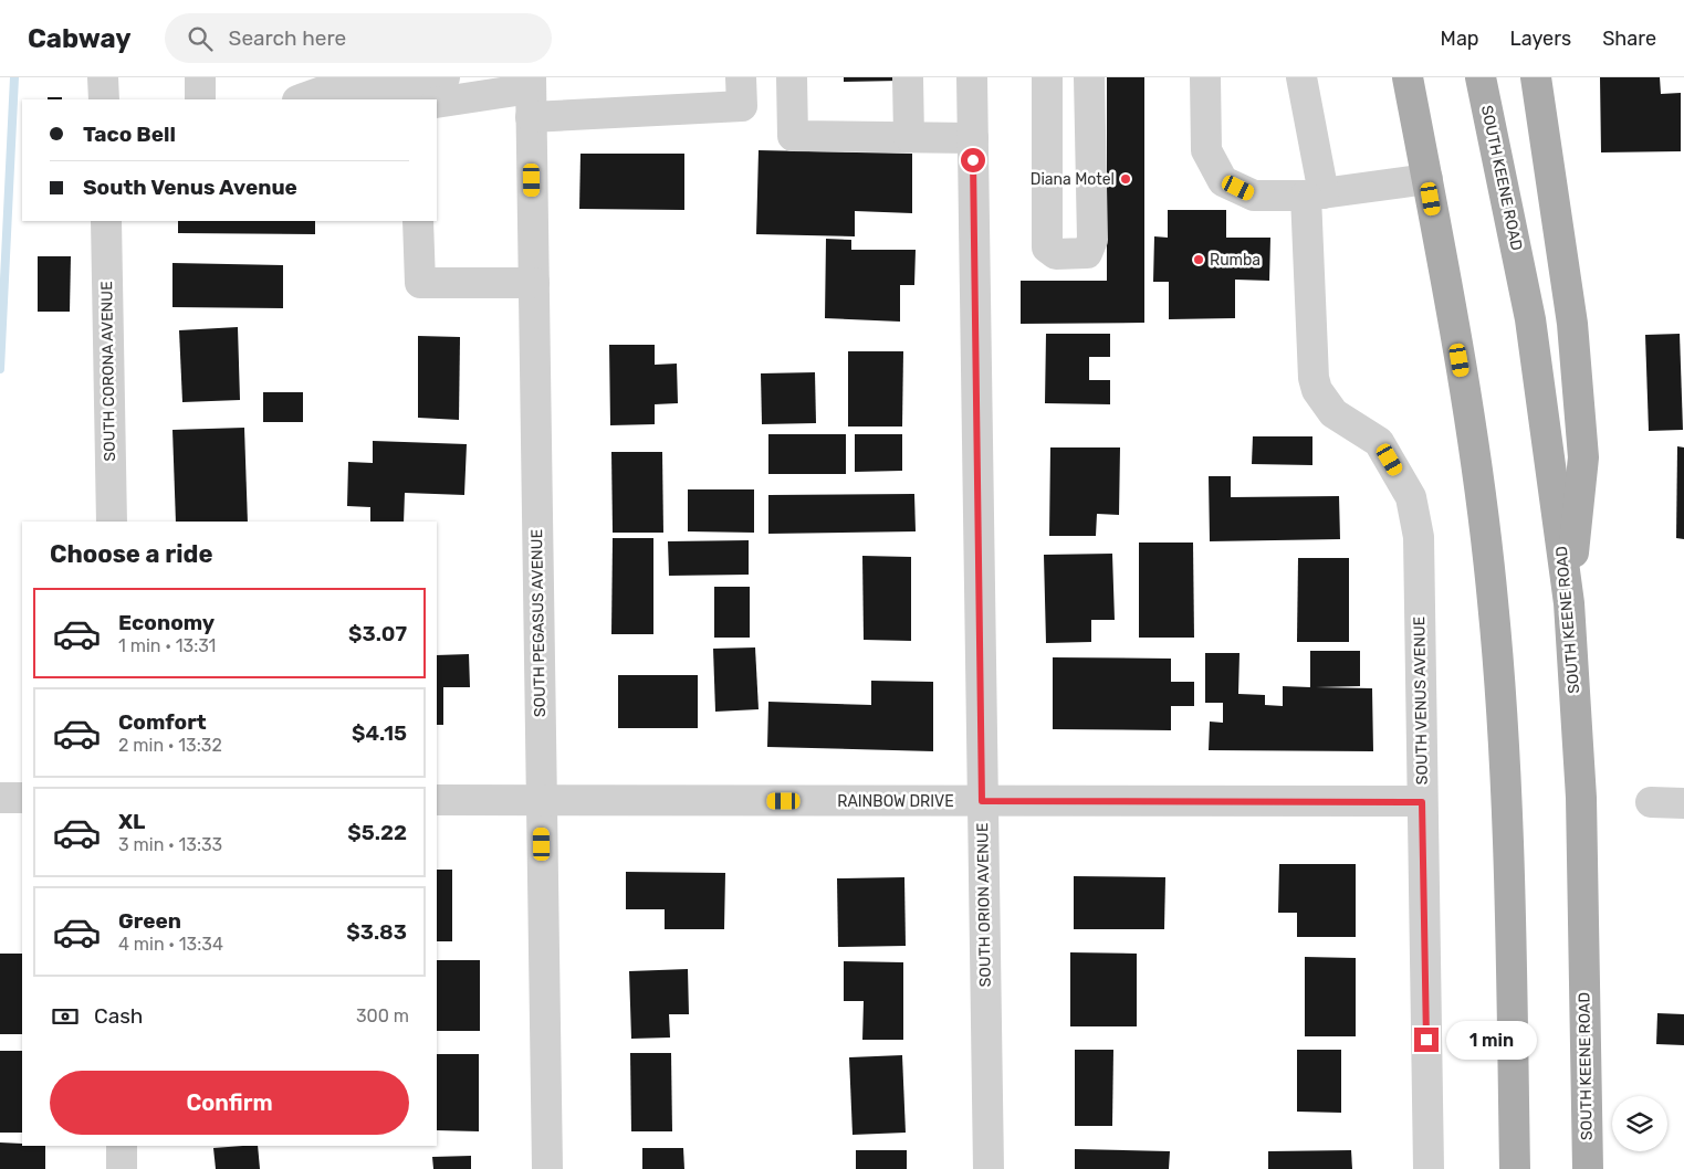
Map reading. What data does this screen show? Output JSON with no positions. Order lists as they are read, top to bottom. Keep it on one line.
{"streets":{"main road":["SOUTH KEENE ROAD"],"street":["SOUTH CORONA AVENUE","SOUTH PEGASUS AVENUE","SOUTH VENUS AVENUE","RAINBOW DRIVE","SOUTH ORION AVENUE"]},"crossings":[["SOUTH PEGASUS AVENUE","RAINBOW DRIVE"],["SOUTH VENUS AVENUE","RAINBOW DRIVE"],["RAINBOW DRIVE","SOUTH ORION AVENUE"]],"places":["Diana Motel","Rumba"],"page":{"header":"Cabway","search":"Search here","nav":["Map","Layers","Share"],"banner":["Taco Bell","South Venus Avenue"],"heading":"Choose a ride","list":[{"name":"Economy","note":"1 min · 13:31","value":"$3.07"},{"name":"Comfort","note":"2 min · 13:32","value":"$4.15"},{"name":"XL","note":"3 min · 13:33","value":"$5.22"},{"name":"Green","note":"4 min · 13:34","value":"$3.83"}],"pay":["Cash","300 m"],"bubble":"1 min","buttons":"Confirm"}}
